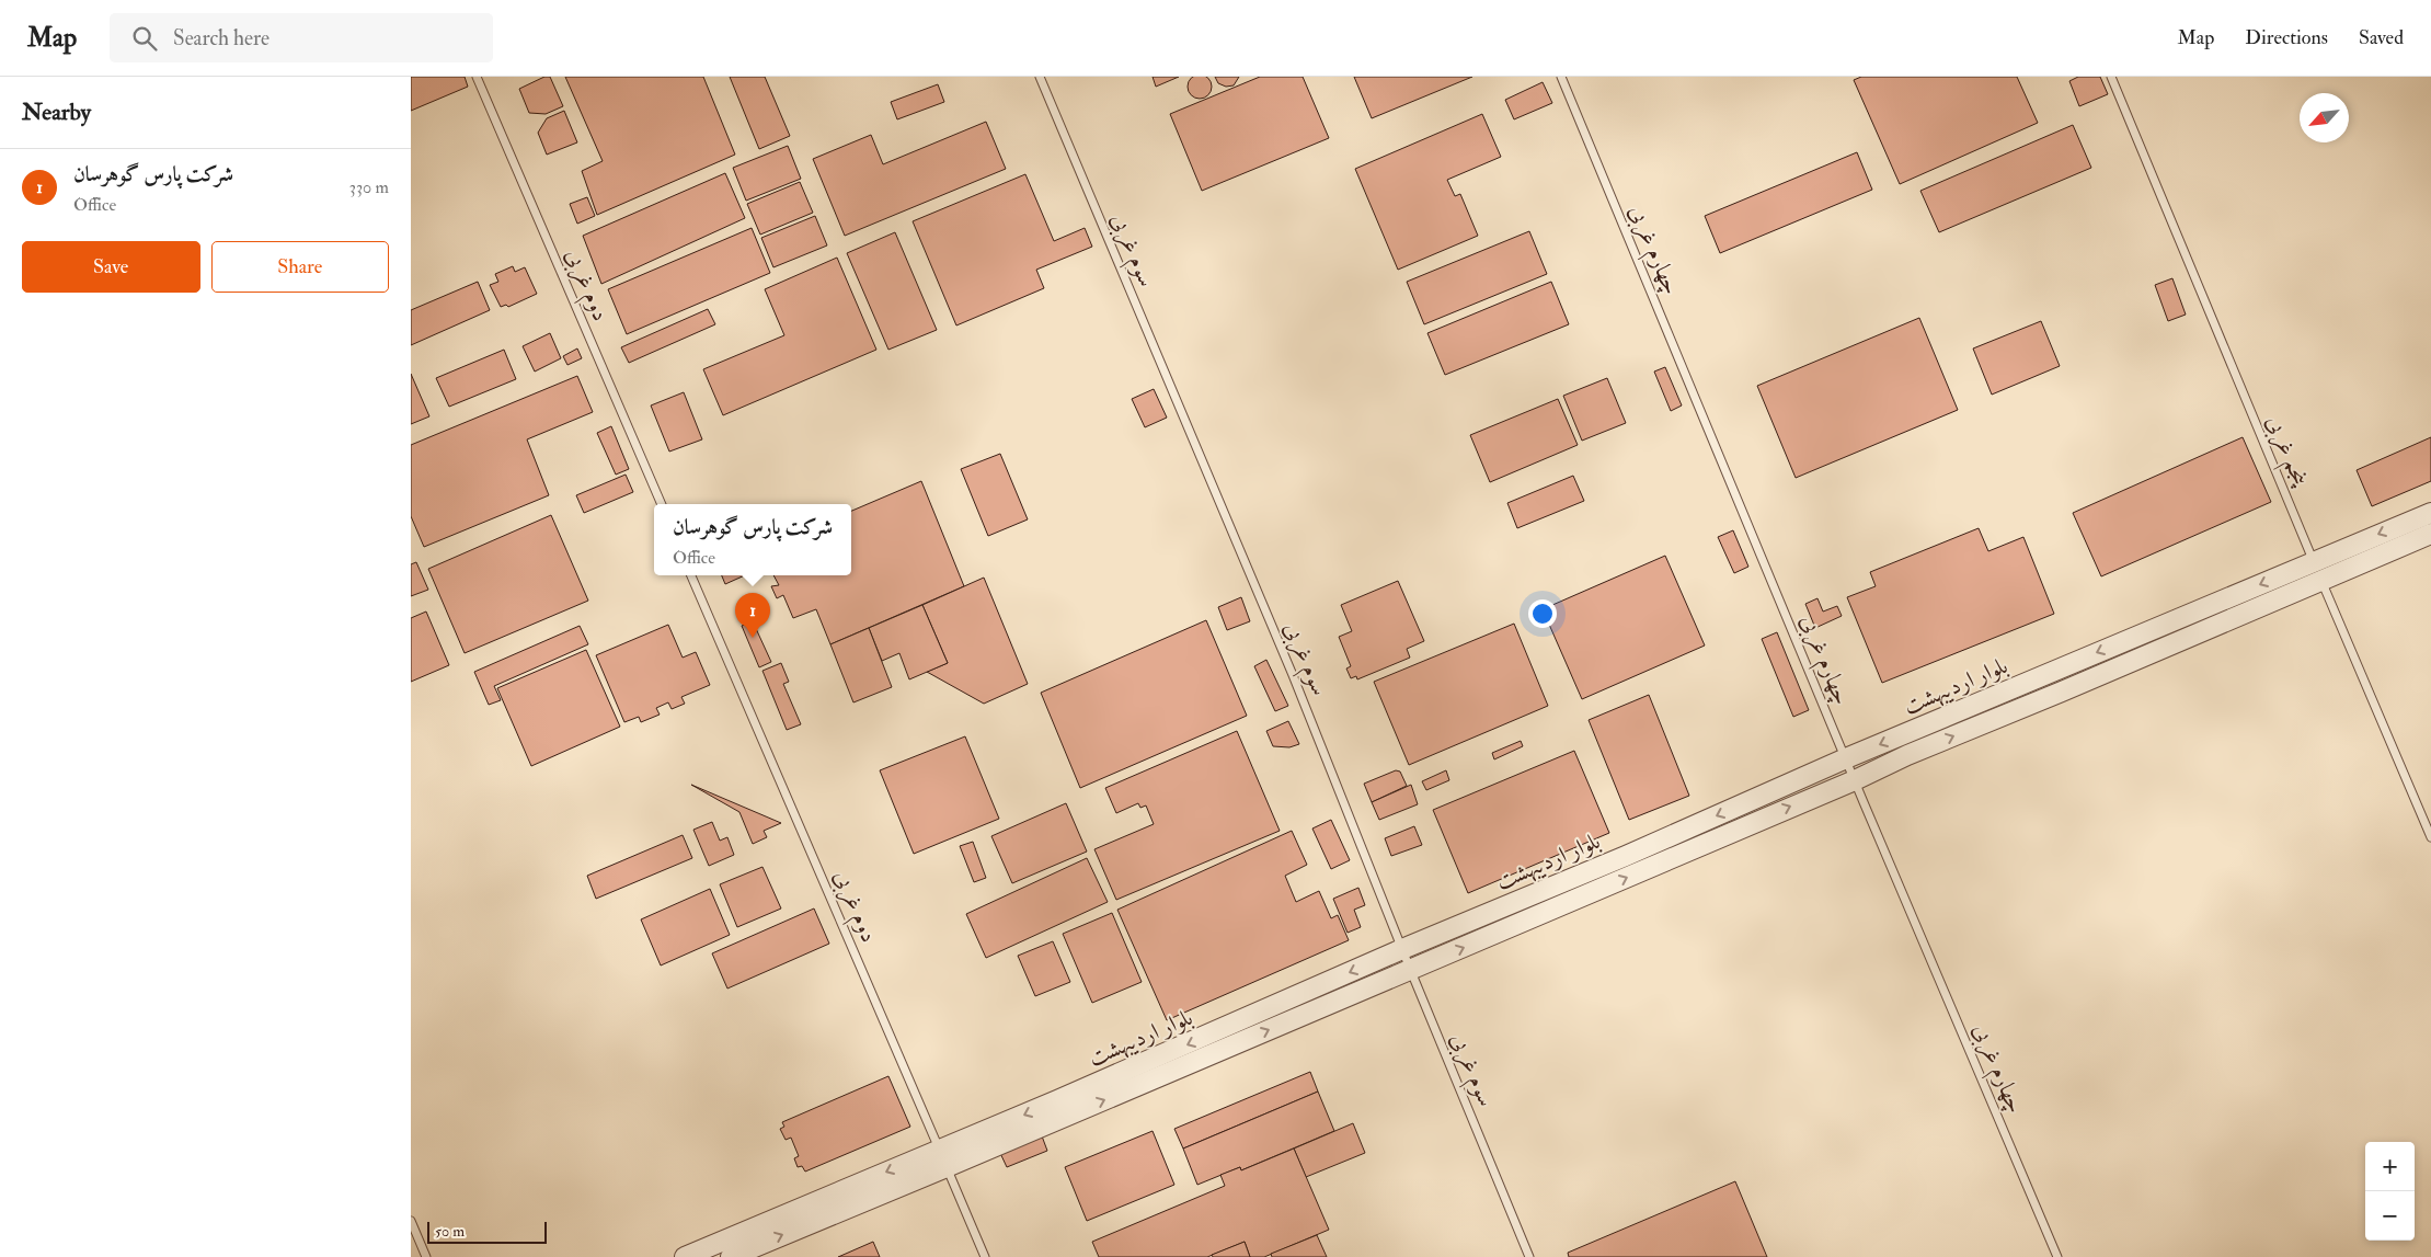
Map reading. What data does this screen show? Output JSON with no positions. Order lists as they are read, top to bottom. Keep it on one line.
{"streets":{"street":["بلوار اردیبهشت"],"lane":["سوم غربی","چهارم غربی","دوم غربی","پنجم غربی"]},"crossings":[["سوم غربی","بلوار اردیبهشت"],["چهارم غربی","بلوار اردیبهشت"],["دوم غربی","بلوار اردیبهشت"],["پنجم غربی","بلوار اردیبهشت"]],"scale_bar":"50 m","north":"bottom left","page":{"header":"Map","search":"Search here","nav":["Map","Directions","Saved"],"heading":"Nearby","list":[{"mark":"1","name":"شرکت پارس گوهرسان","note":"Office","value":"330 m"}],"buttons":["Save","Share"],"popup":["شرکت پارس گوهرسان","Office"],"pins":"1","map_buttons":["+","−"],"scale":"50 m"}}
